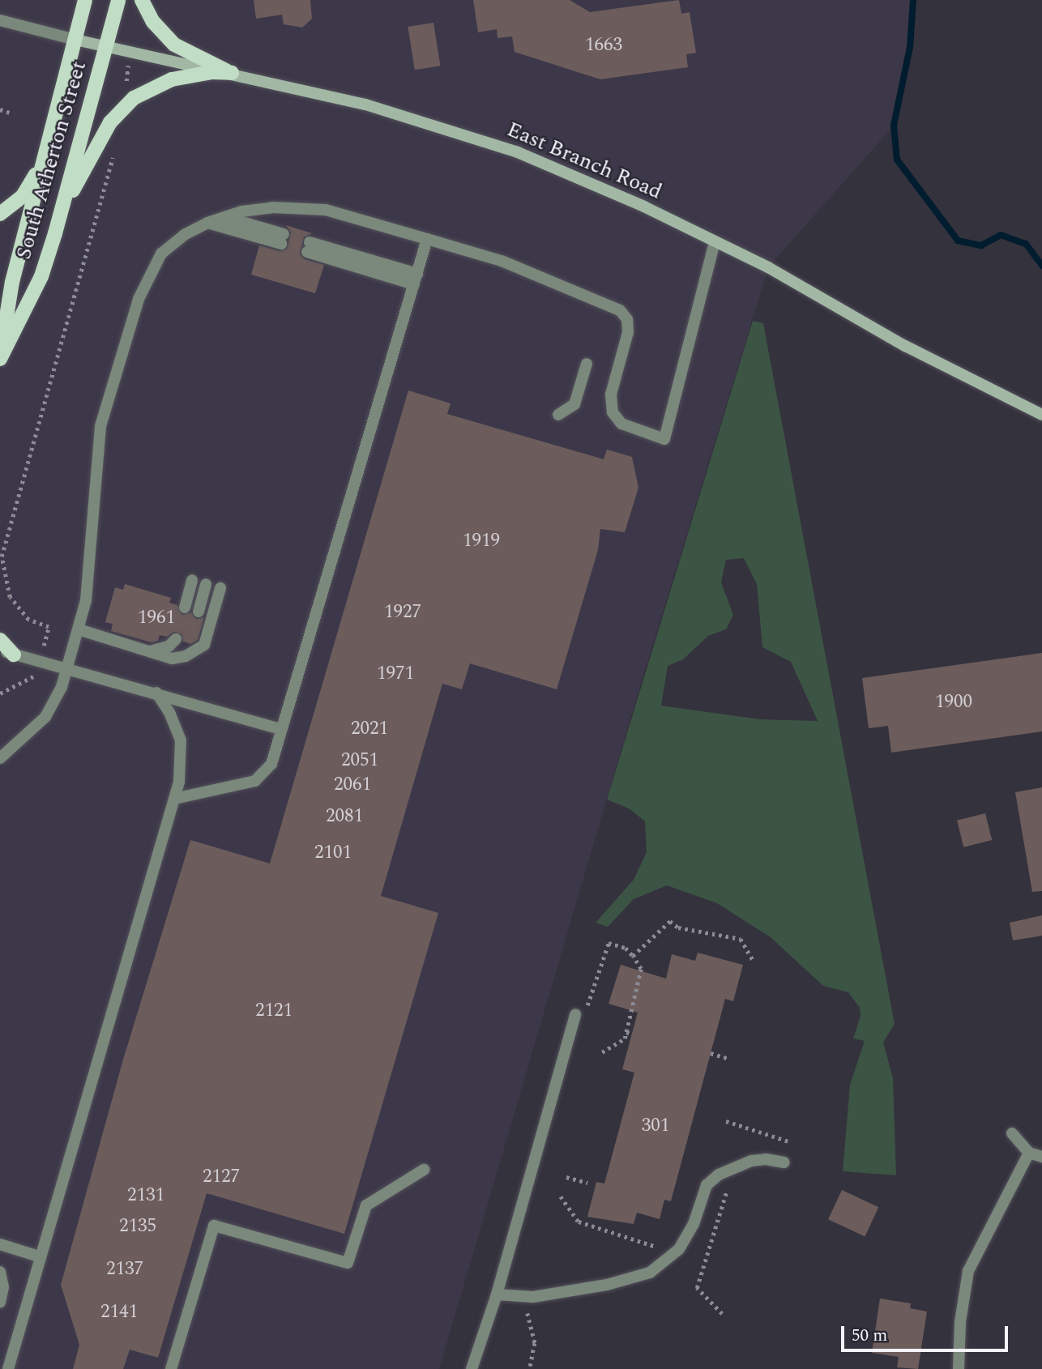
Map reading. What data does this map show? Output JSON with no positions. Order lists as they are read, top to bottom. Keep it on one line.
{"streets":{"main road":["South Atherton Street","East Branch Road"]},"crossings":[["South Atherton Street","East Branch Road"]],"house_numbers":["1663","1919","1927","1961","1971","1900","2021","2051","2061","2081","2101","2121","301","2127","2131","2135","2137","2141"],"scale_bar":"50 m"}
